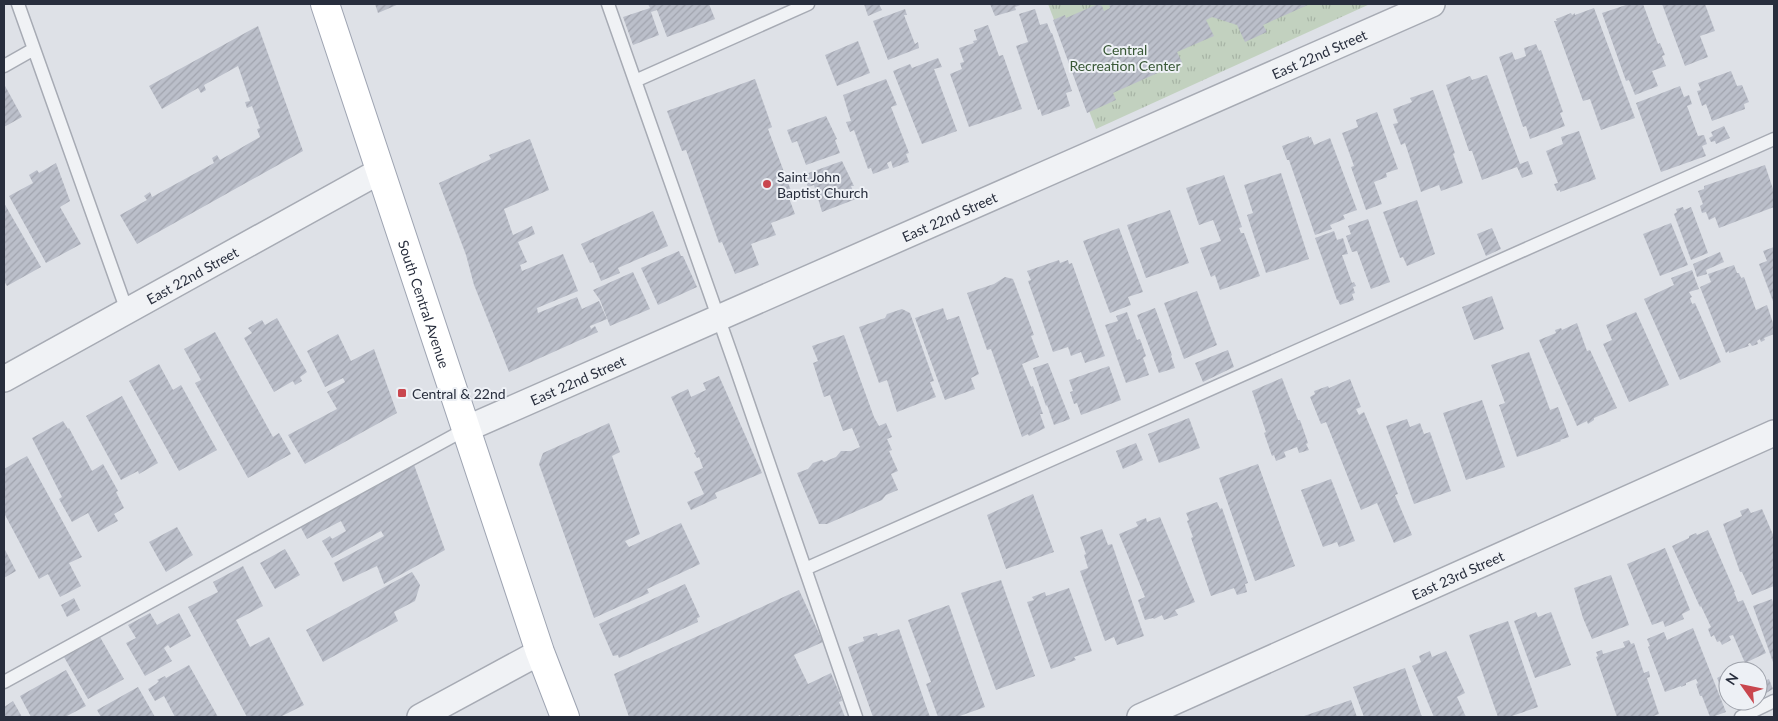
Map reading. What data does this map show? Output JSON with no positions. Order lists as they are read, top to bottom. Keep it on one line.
{"streets":{"main road":["South Central Avenue"],"street":["East 22nd Street","East 23rd Street"]},"crossings":[["East 22nd Street","South Central Avenue"]],"parks":["Central Recreation Center"],"places":{"other":["Saint John Baptist Church"],"transit":["Central & 22nd"]},"north":"top left"}
